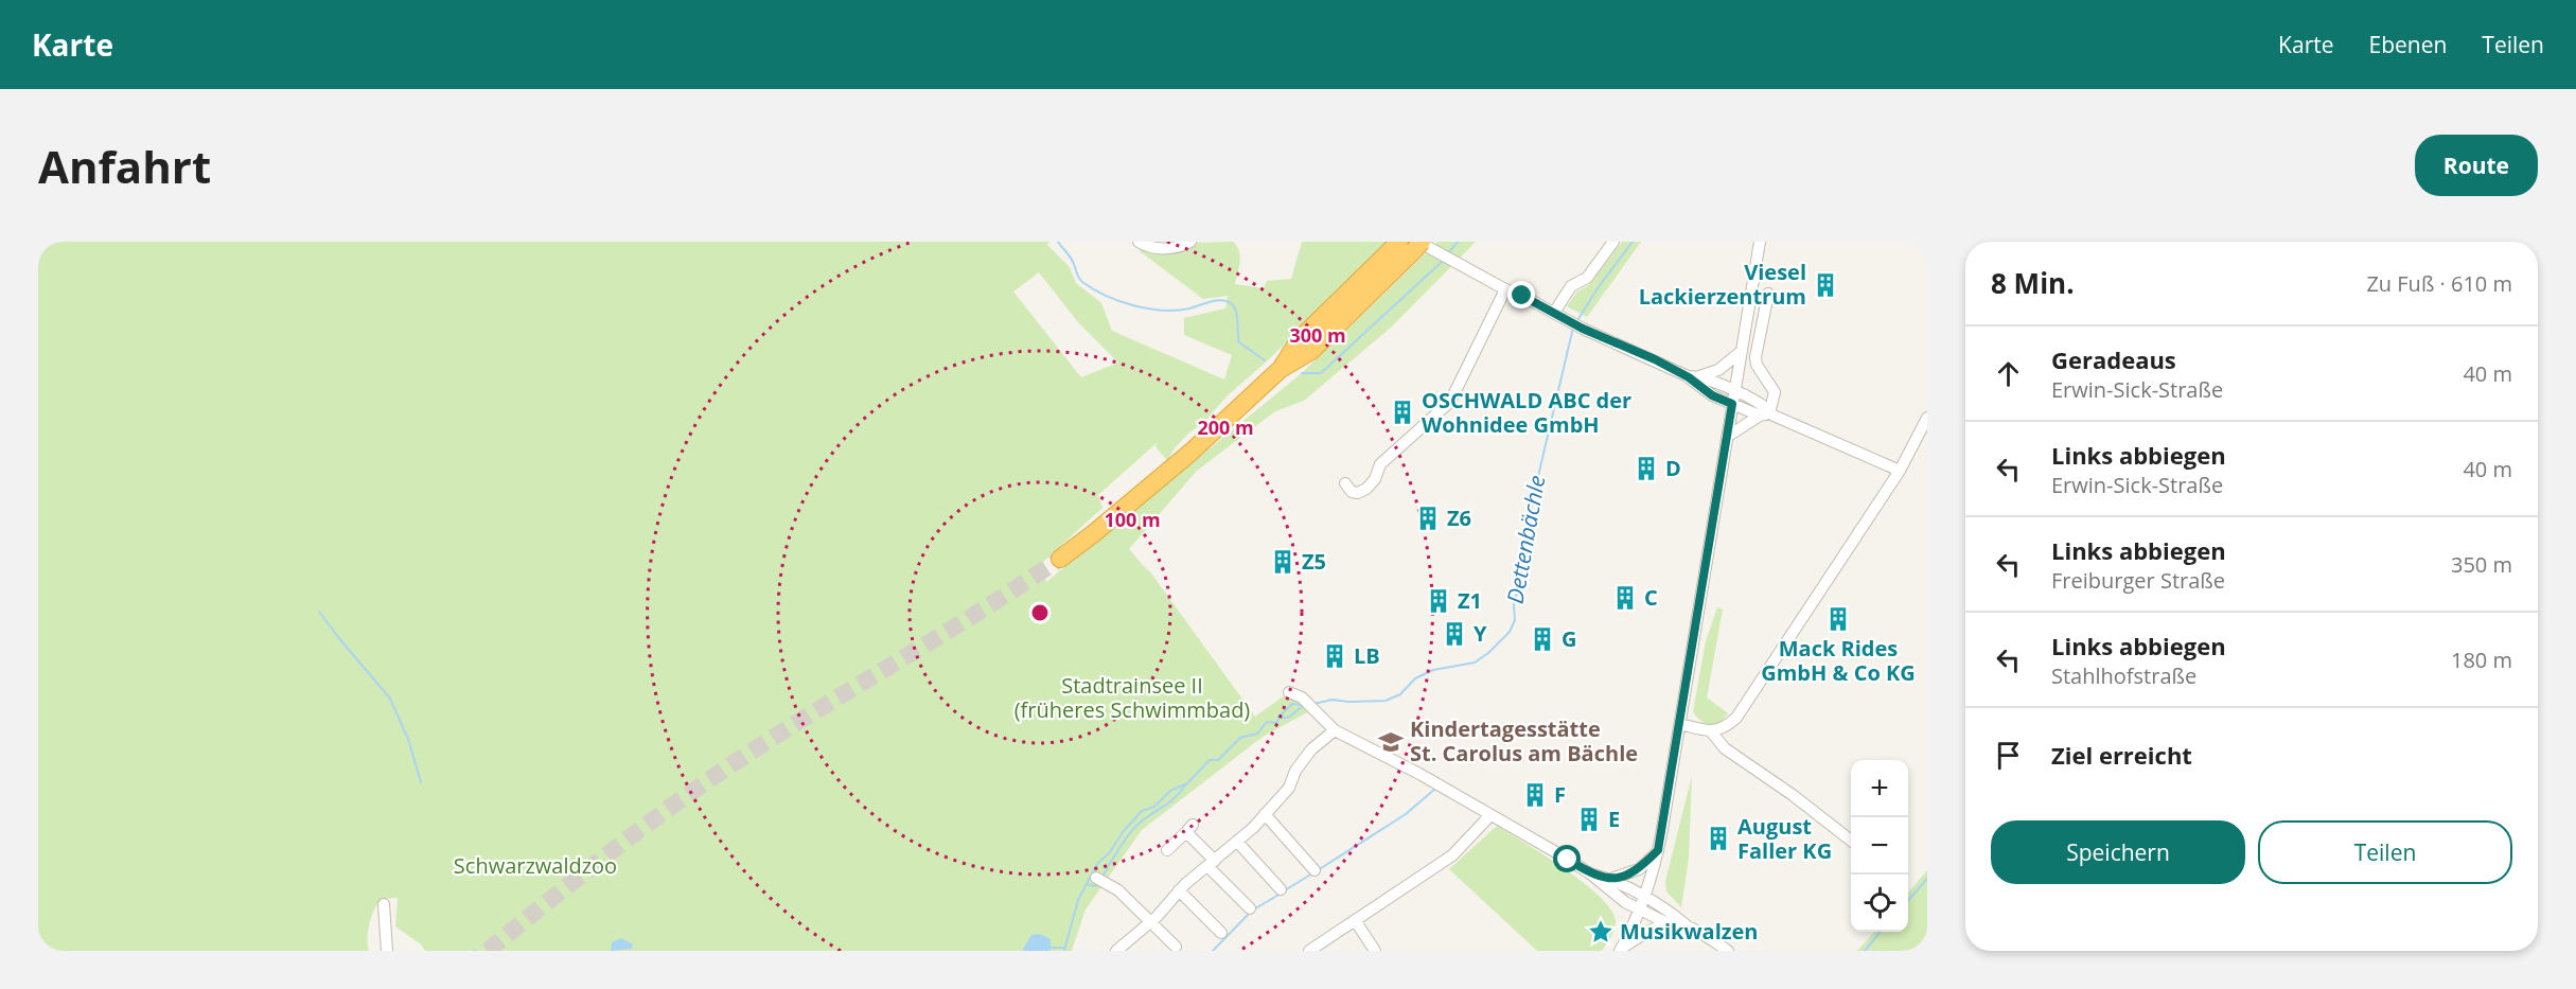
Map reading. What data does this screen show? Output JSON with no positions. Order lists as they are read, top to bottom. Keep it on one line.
{"water":["Dettenbächle"],"parks":["Stadtrainsee II (früheres Schwimmbad)","Schwarzwaldzoo"],"places":{"building":["Viesel Lackierzentrum","OSCHWALD ABC der Wohnidee GmbH","D","Z6","Z5","C","Z1","Mack Rides GmbH & Co KG","Y","G","LB","F","E","August Faller KG"],"school or university":["Kindertagesstätte St. Carolus am Bächle"],"place":["Musikwalzen"]},"page":{"header":"Karte","nav":["Karte","Ebenen","Teilen"],"buttons":["Route",["Speichern","Teilen"]],"title":"Anfahrt","heading":["8 Min.","Zu Fuß · 610 m"],"list":[["Geradeaus","Erwin-Sick-Straße","40 m"],["Links abbiegen","Erwin-Sick-Straße","40 m"],["Links abbiegen","Freiburger Straße","350 m"],["Links abbiegen","Stahlhofstraße","180 m"],"Ziel erreicht"],"map_buttons":["+","−"]},"rings":["300 m","200 m","100 m"]}
